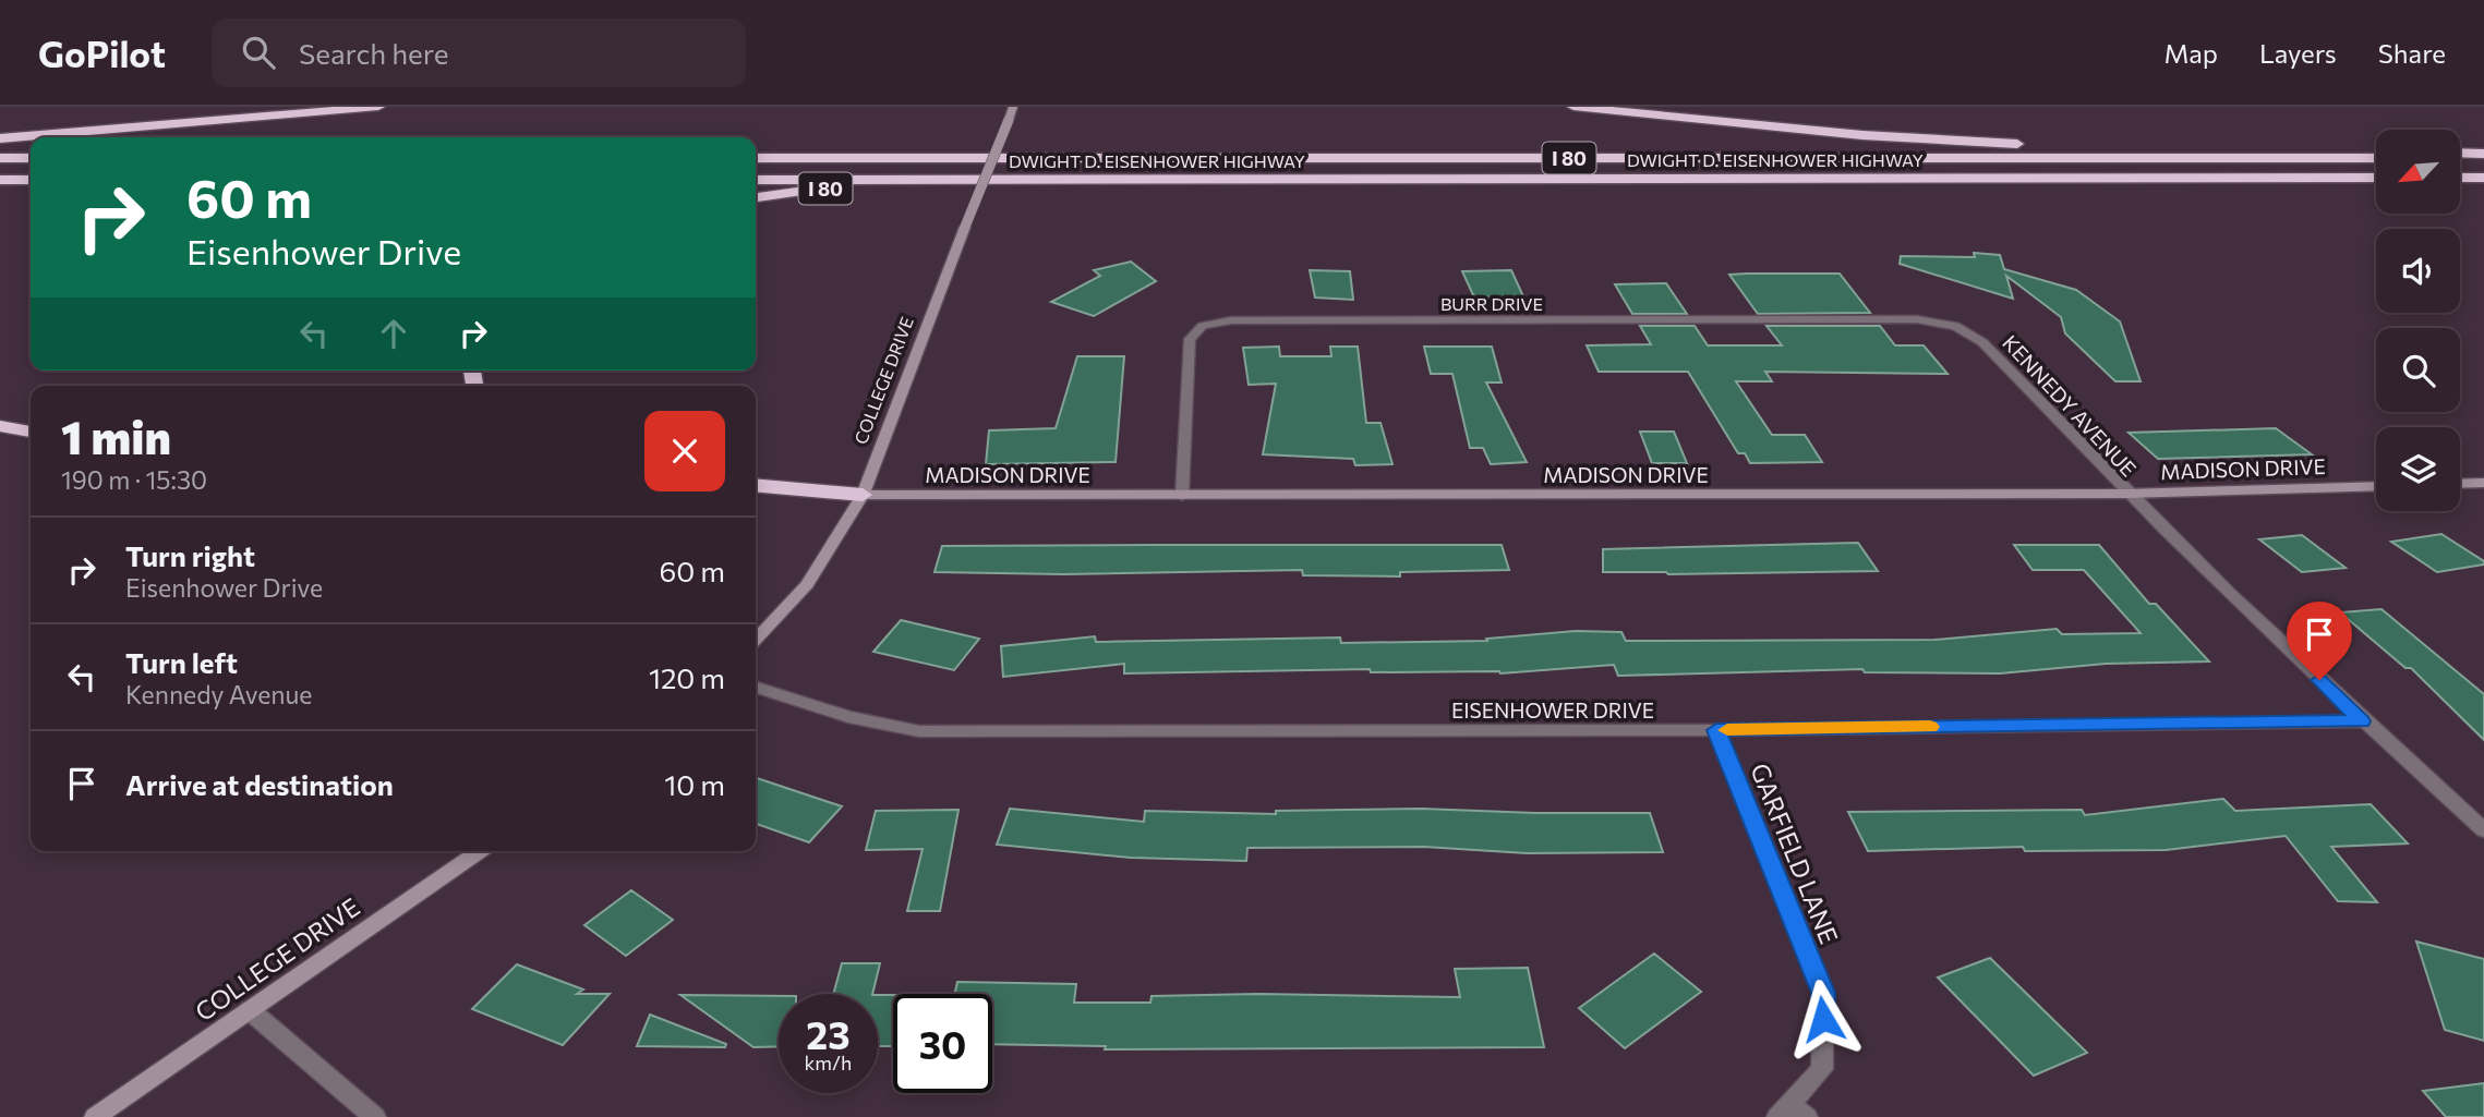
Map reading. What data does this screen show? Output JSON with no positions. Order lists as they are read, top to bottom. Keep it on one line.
{"streets":{"highway":["I 80","DWIGHT D. EISENHOWER HIGHWAY"],"main road":["COLLEGE DRIVE","MADISON DRIVE"],"street":["BURR DRIVE","KENNEDY AVENUE","EISENHOWER DRIVE","GARFIELD LANE"]},"crossings":[["I 80","DWIGHT D. EISENHOWER HIGHWAY"],["BURR DRIVE","KENNEDY AVENUE"],["BURR DRIVE","MADISON DRIVE"],["COLLEGE DRIVE","MADISON DRIVE"],["KENNEDY AVENUE","MADISON DRIVE"],["KENNEDY AVENUE","EISENHOWER DRIVE"],["EISENHOWER DRIVE","GARFIELD LANE"]],"north":"bottom left","page":{"header":"GoPilot","search":"Search here","nav":["Map","Layers","Share"],"turn":["60 m","Eisenhower Drive"],"heading":["1 min","190 m · 15:30"],"list":[{"name":"Turn right","note":"Eisenhower Drive","value":"60 m"},{"name":"Turn left","note":"Kennedy Avenue","value":"120 m"},{"name":"Arrive at destination","value":"10 m"}],"speed":"23 km/h","limit":"30"}}
